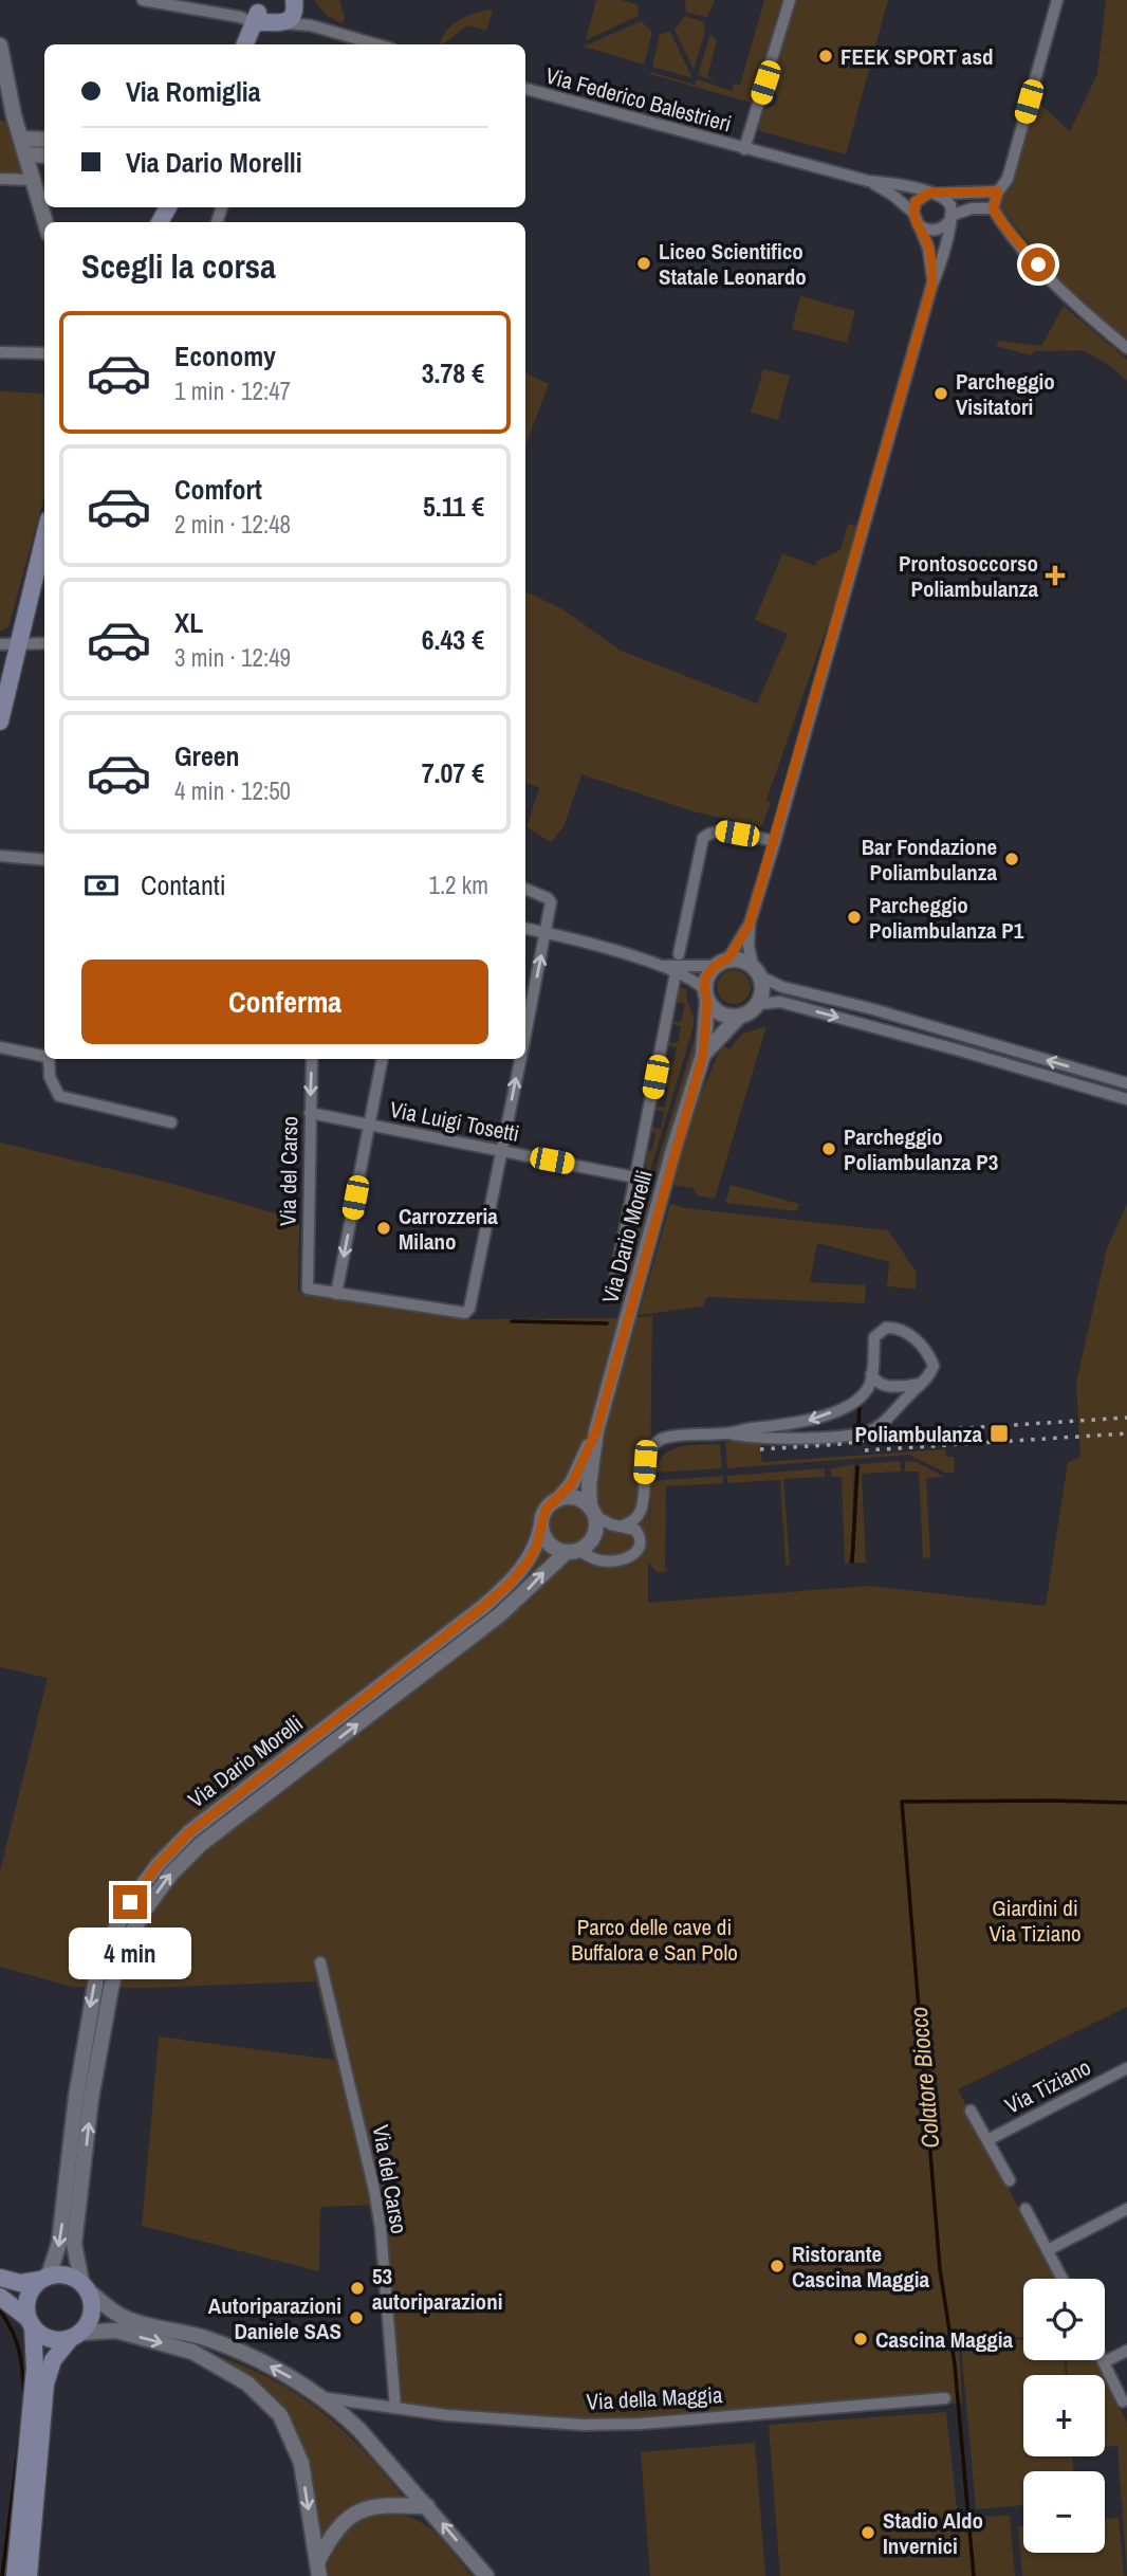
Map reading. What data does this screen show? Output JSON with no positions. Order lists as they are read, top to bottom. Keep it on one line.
{"streets":{"street":["Via Federico Balestrieri","Via Luigi Tosetti","Via del Carso","Via Dario Morelli","Via Tiziano","Via della Maggia"]},"crossings":[["Via Luigi Tosetti","Via del Carso"],["Via del Carso","Via della Maggia"]],"water":["Colatore Biocco"],"parks":["Giardini di Via Tiziano","Parco delle cave di Buffalora e San Polo"],"places":{"other":["FEEK SPORT asd","Liceo Scientifico Statale Leonardo","Parcheggio Visitatori","Bar Fondazione Poliambulanza","Parcheggio Poliambulanza P1","Parcheggio Poliambulanza P3","Carrozzeria Milano","Ristorante Cascina Maggia","53 autoriparazioni","Autoriparazioni Daniele SAS","Cascina Maggia","Stadio Aldo Invernici"],"health":["Prontosoccorso Poliambulanza"],"transit":["Poliambulanza"]},"page":{"banner":["Via Romiglia","Via Dario Morelli"],"heading":"Scegli la corsa","list":[{"name":"Economy","note":"1 min · 12:47","value":"3.78 €"},{"name":"Comfort","note":"2 min · 12:48","value":"5.11 €"},{"name":"XL","note":"3 min · 12:49","value":"6.43 €"},{"name":"Green","note":"4 min · 12:50","value":"7.07 €"}],"pay":["Contanti","1.2 km"],"buttons":"Conferma","bubble":"4 min","map_buttons":["+","−"]}}
